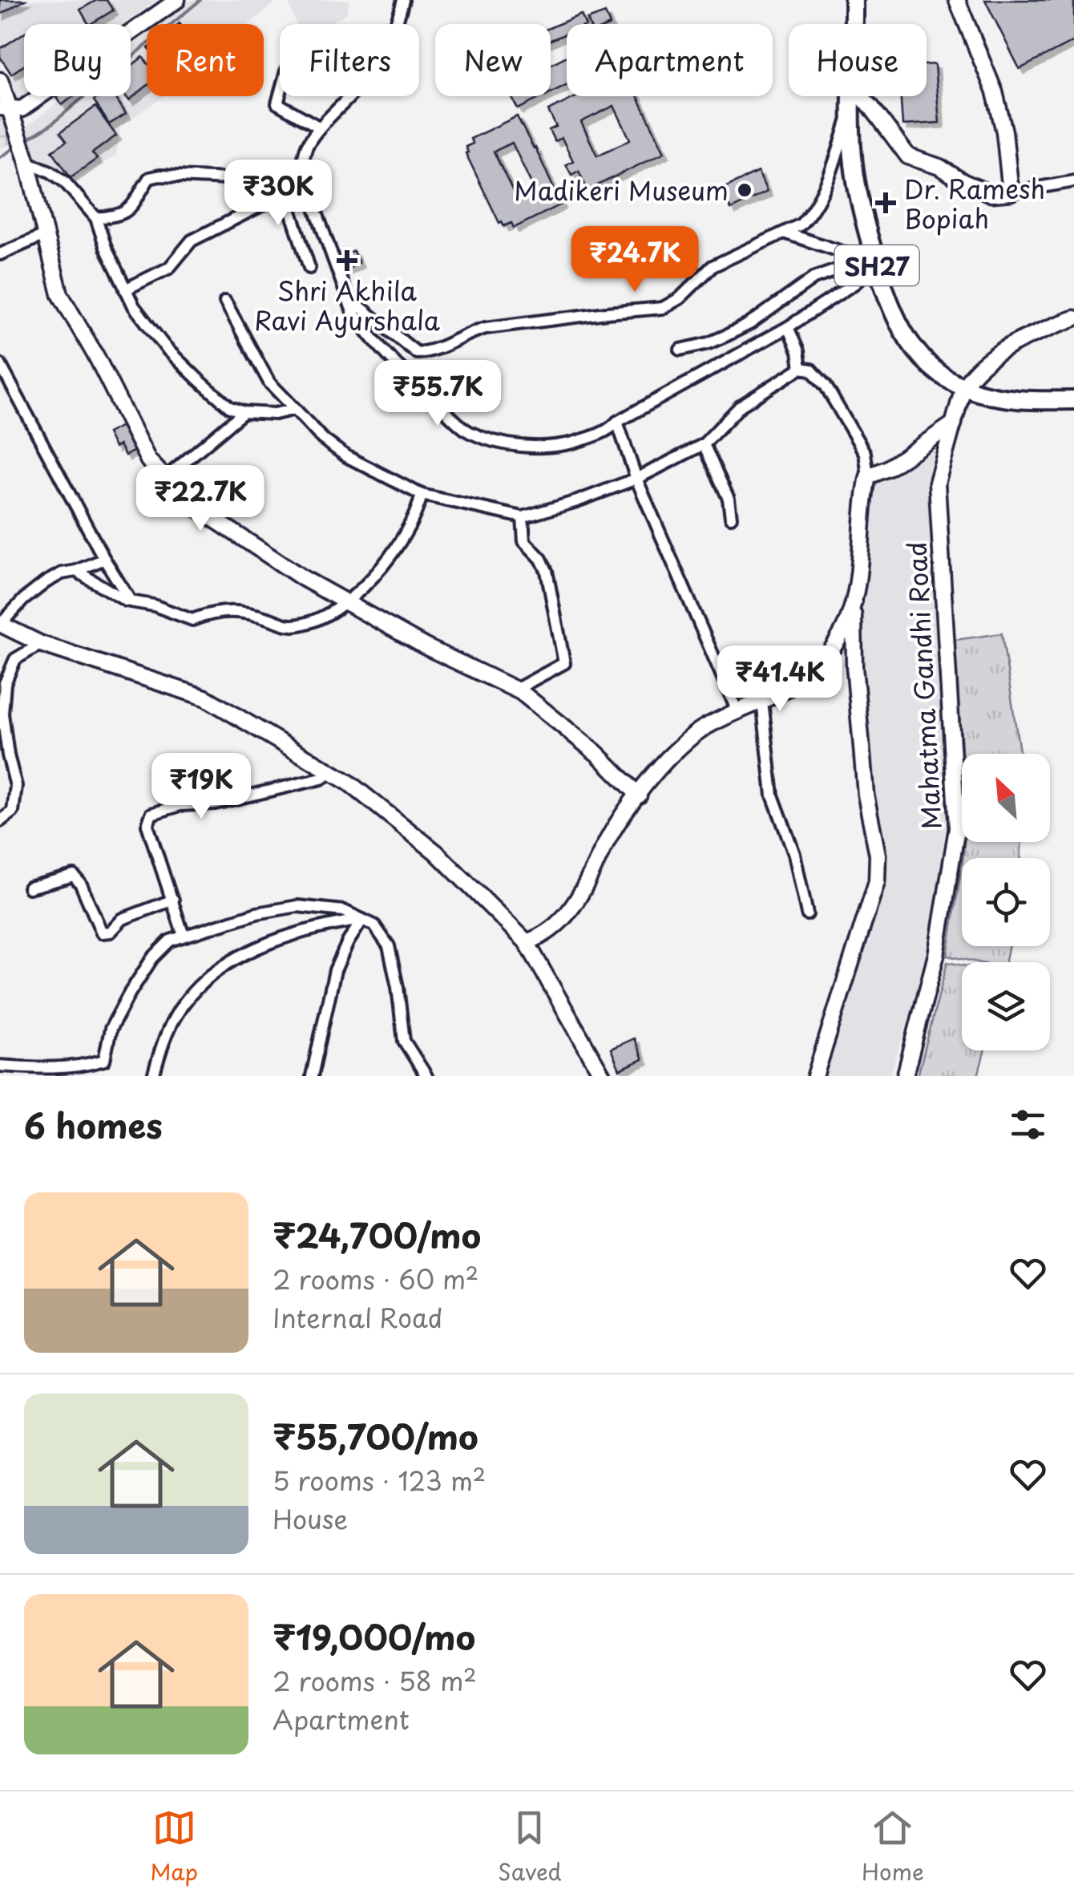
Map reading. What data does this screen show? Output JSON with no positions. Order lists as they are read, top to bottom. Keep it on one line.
{"streets":{"main road":["SH27"],"street":["Mahatma Gandhi Road"]},"crossings":[["SH27","Mahatma Gandhi Road"]],"places":{"other":["Madikeri Museum"],"health":["Dr. Ramesh Bopiah","Shri Akhila Ravi Ayurshala"]},"north":"top left","page":{"chip":["Buy","Rent","Filters","New","Apartment","House"],"price":["₹30K","₹24.7K","₹55.7K","₹22.7K","₹41.4K","₹19K"],"heading":"6 homes","list":[{"name":"₹24,700/mo","note":"2 rooms · 60 m² · Internal Road"},{"name":"₹55,700/mo","note":"5 rooms · 123 m² · House"},{"name":"₹19,000/mo","note":"2 rooms · 58 m² · Apartment"}],"tabs":["Map","Saved","Home"]}}
